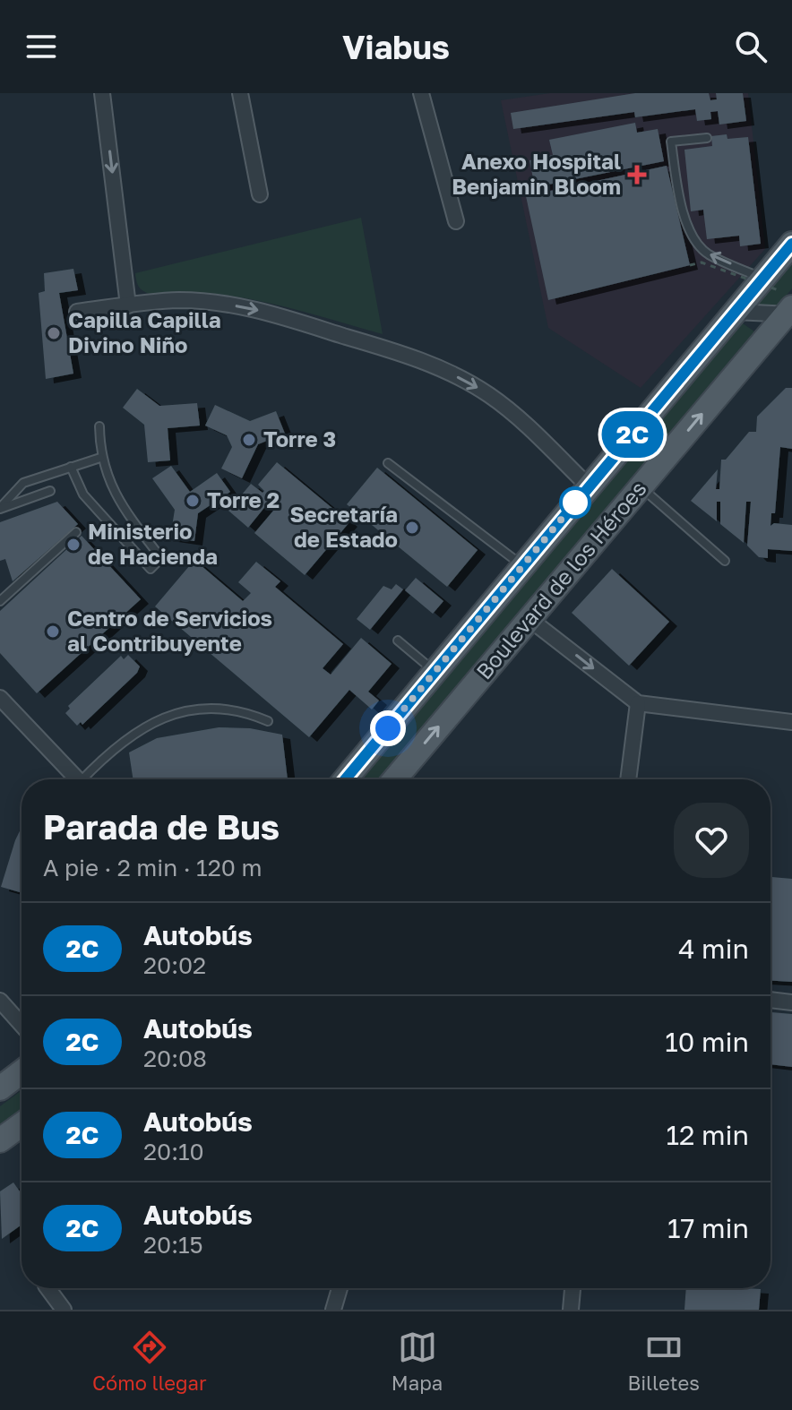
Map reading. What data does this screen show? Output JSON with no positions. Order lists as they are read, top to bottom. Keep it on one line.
{"streets":{"main road":["Boulevard de los Héroes"]},"places":{"health":["Anexo Hospital Benjamin Bloom"],"other":["Capilla Capilla Divino Niño","Torre 3","Torre 2","Secretaría de Estado","Ministerio de Hacienda","Centro de Servicios al Contribuyente"]},"lines":["bus line 2C"],"page":{"header":"Viabus","on_map":"2C","heading":["Parada de Bus","A pie · 2 min · 120 m"],"list":[{"mark":"2C","name":"Autobús","note":"20:02","value":"4 min"},{"mark":"2C","name":"Autobús","note":"20:08","value":"10 min"},{"mark":"2C","name":"Autobús","note":"20:10","value":"12 min"},{"mark":"2C","name":"Autobús","note":"20:15","value":"17 min"}],"tabs":["Cómo llegar","Mapa","Billetes"]}}
